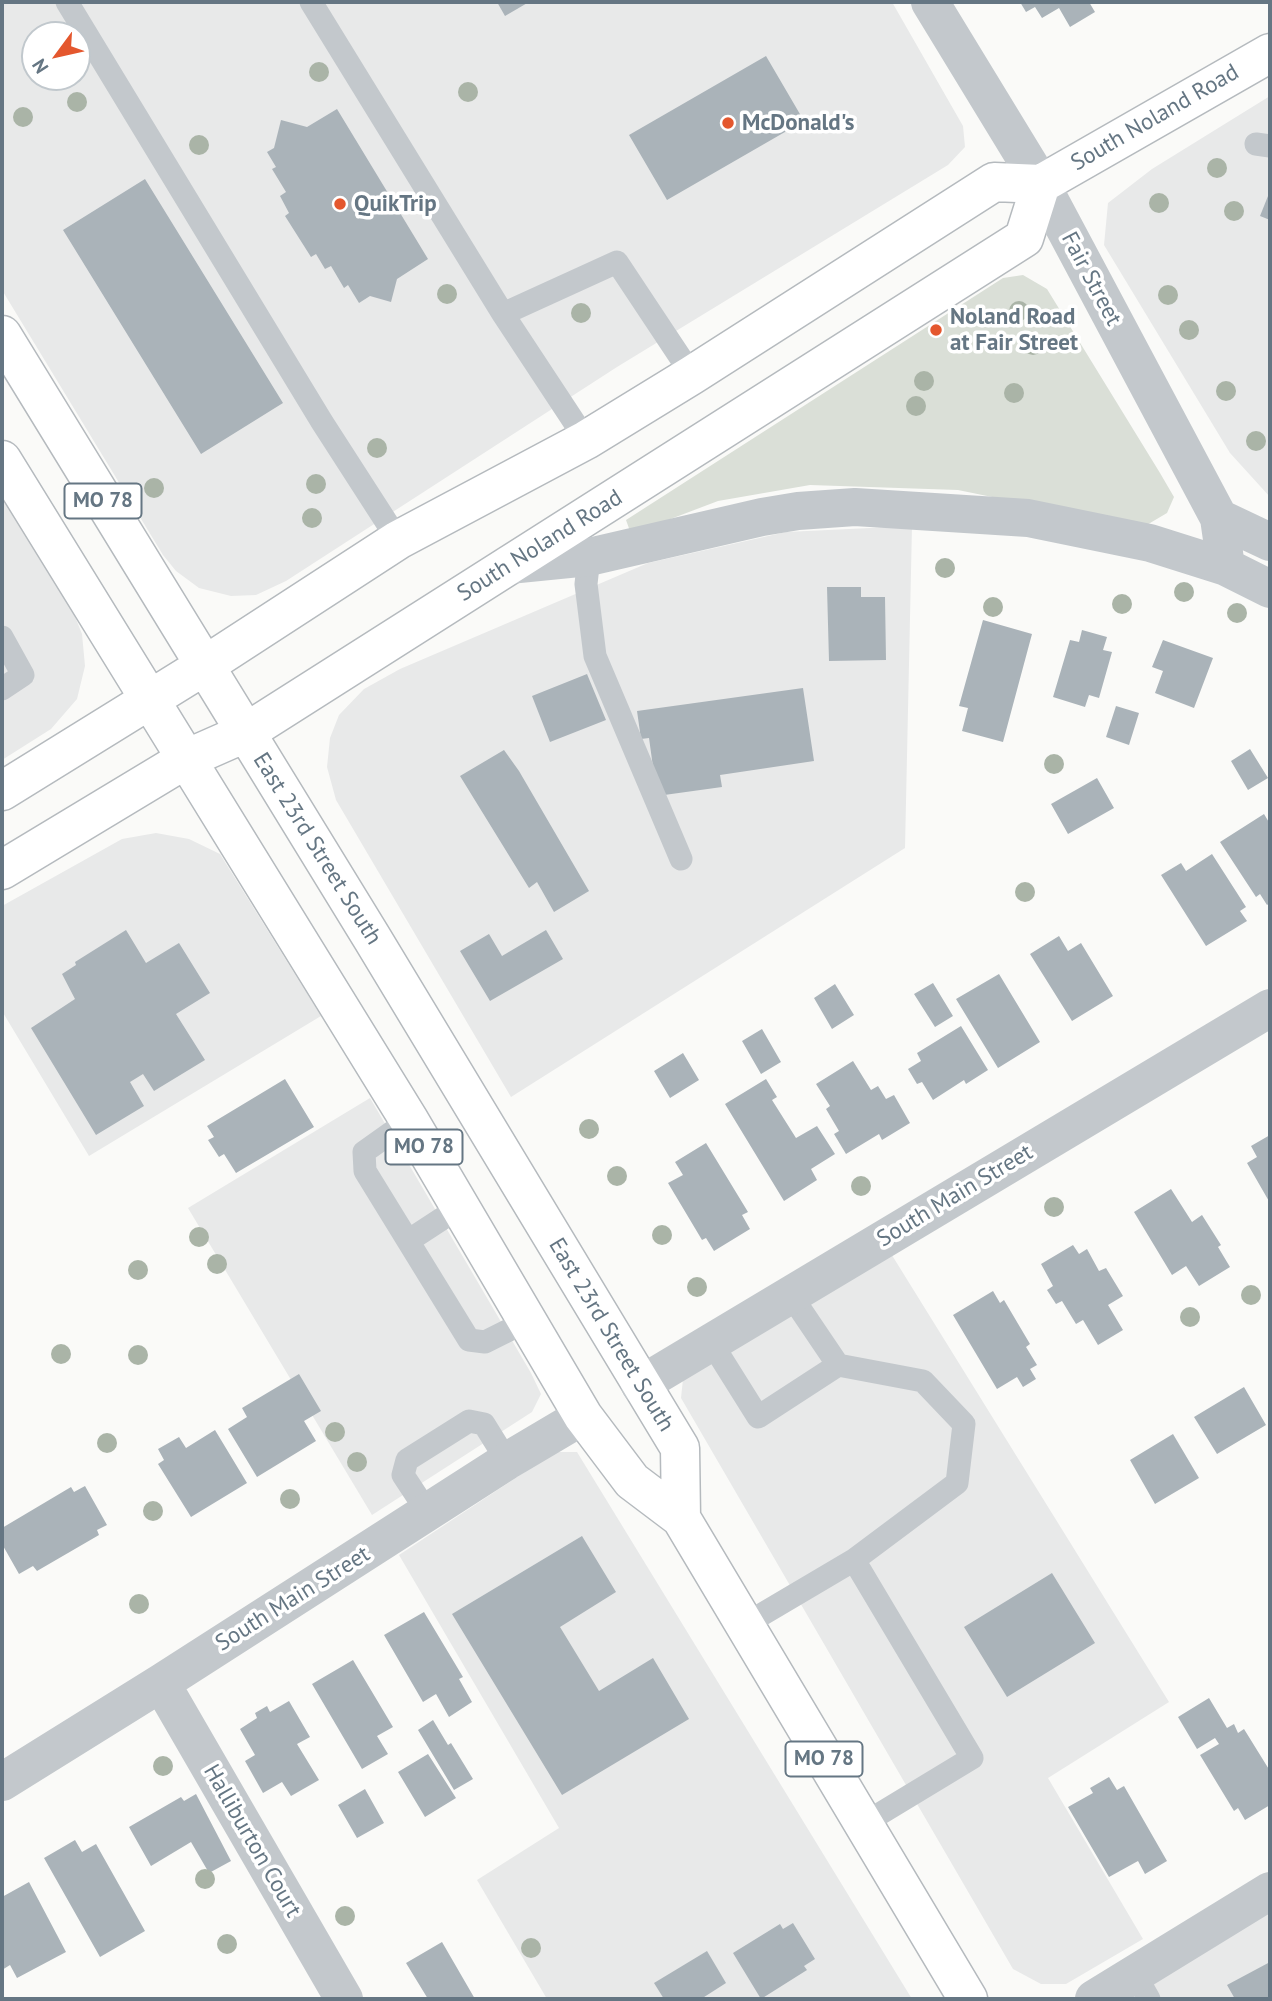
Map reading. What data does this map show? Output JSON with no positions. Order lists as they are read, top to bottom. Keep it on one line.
{"streets":{"main road":["South Noland Road","MO 78","East 23rd Street South"],"street":["Fair Street","South Main Street","Halliburton Court"]},"crossings":[["South Noland Road","Fair Street"],["South Noland Road","MO 78"],["South Noland Road","East 23rd Street South"],["MO 78","East 23rd Street South"],["MO 78","South Main Street"],["East 23rd Street South","South Main Street"],["South Main Street","Halliburton Court"]],"places":["McDonald's","QuikTrip","Noland Road at Fair Street"],"north":"bottom left"}
